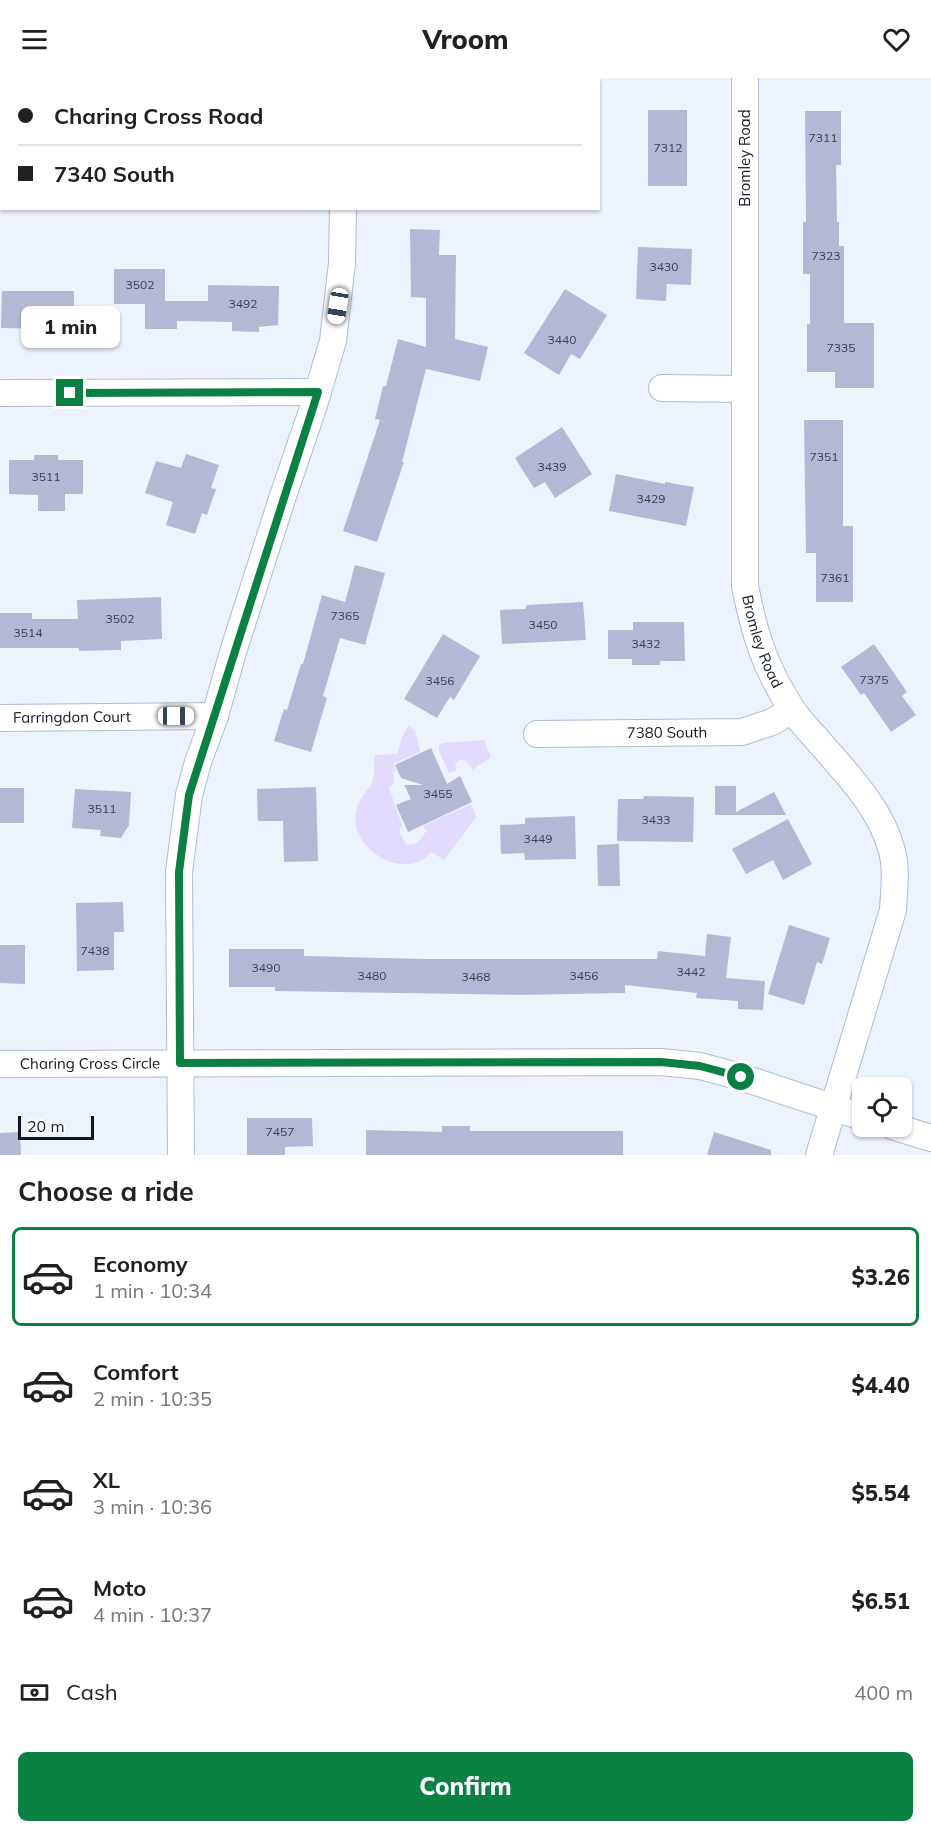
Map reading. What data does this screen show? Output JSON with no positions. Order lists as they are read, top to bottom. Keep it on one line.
{"streets":{"street":["Bromley Road","Farringdon Court","7380 South","Charing Cross Circle"]},"crossings":[["Bromley Road","7380 South"],["Bromley Road","Charing Cross Circle"]],"house_numbers":["7311","7312","7323","3430","3502","3492","3440","7335","7351","3439","3511","3429","7361","7365","3502","3450","3514","3432","7375","3456","3455","3511","3433","3449","7438","3490","3442","3480","3456","3468","7457"],"scale_bar":"20 m","page":{"header":"Vroom","banner":["Charing Cross Road","7340 South"],"bubble":"1 min","scale":"20 m","heading":"Choose a ride","list":[{"name":"Economy","note":"1 min · 10:34","value":"$3.26"},{"name":"Comfort","note":"2 min · 10:35","value":"$4.40"},{"name":"XL","note":"3 min · 10:36","value":"$5.54"},{"name":"Moto","note":"4 min · 10:37","value":"$6.51"}],"pay":["Cash","400 m"],"buttons":"Confirm"}}
